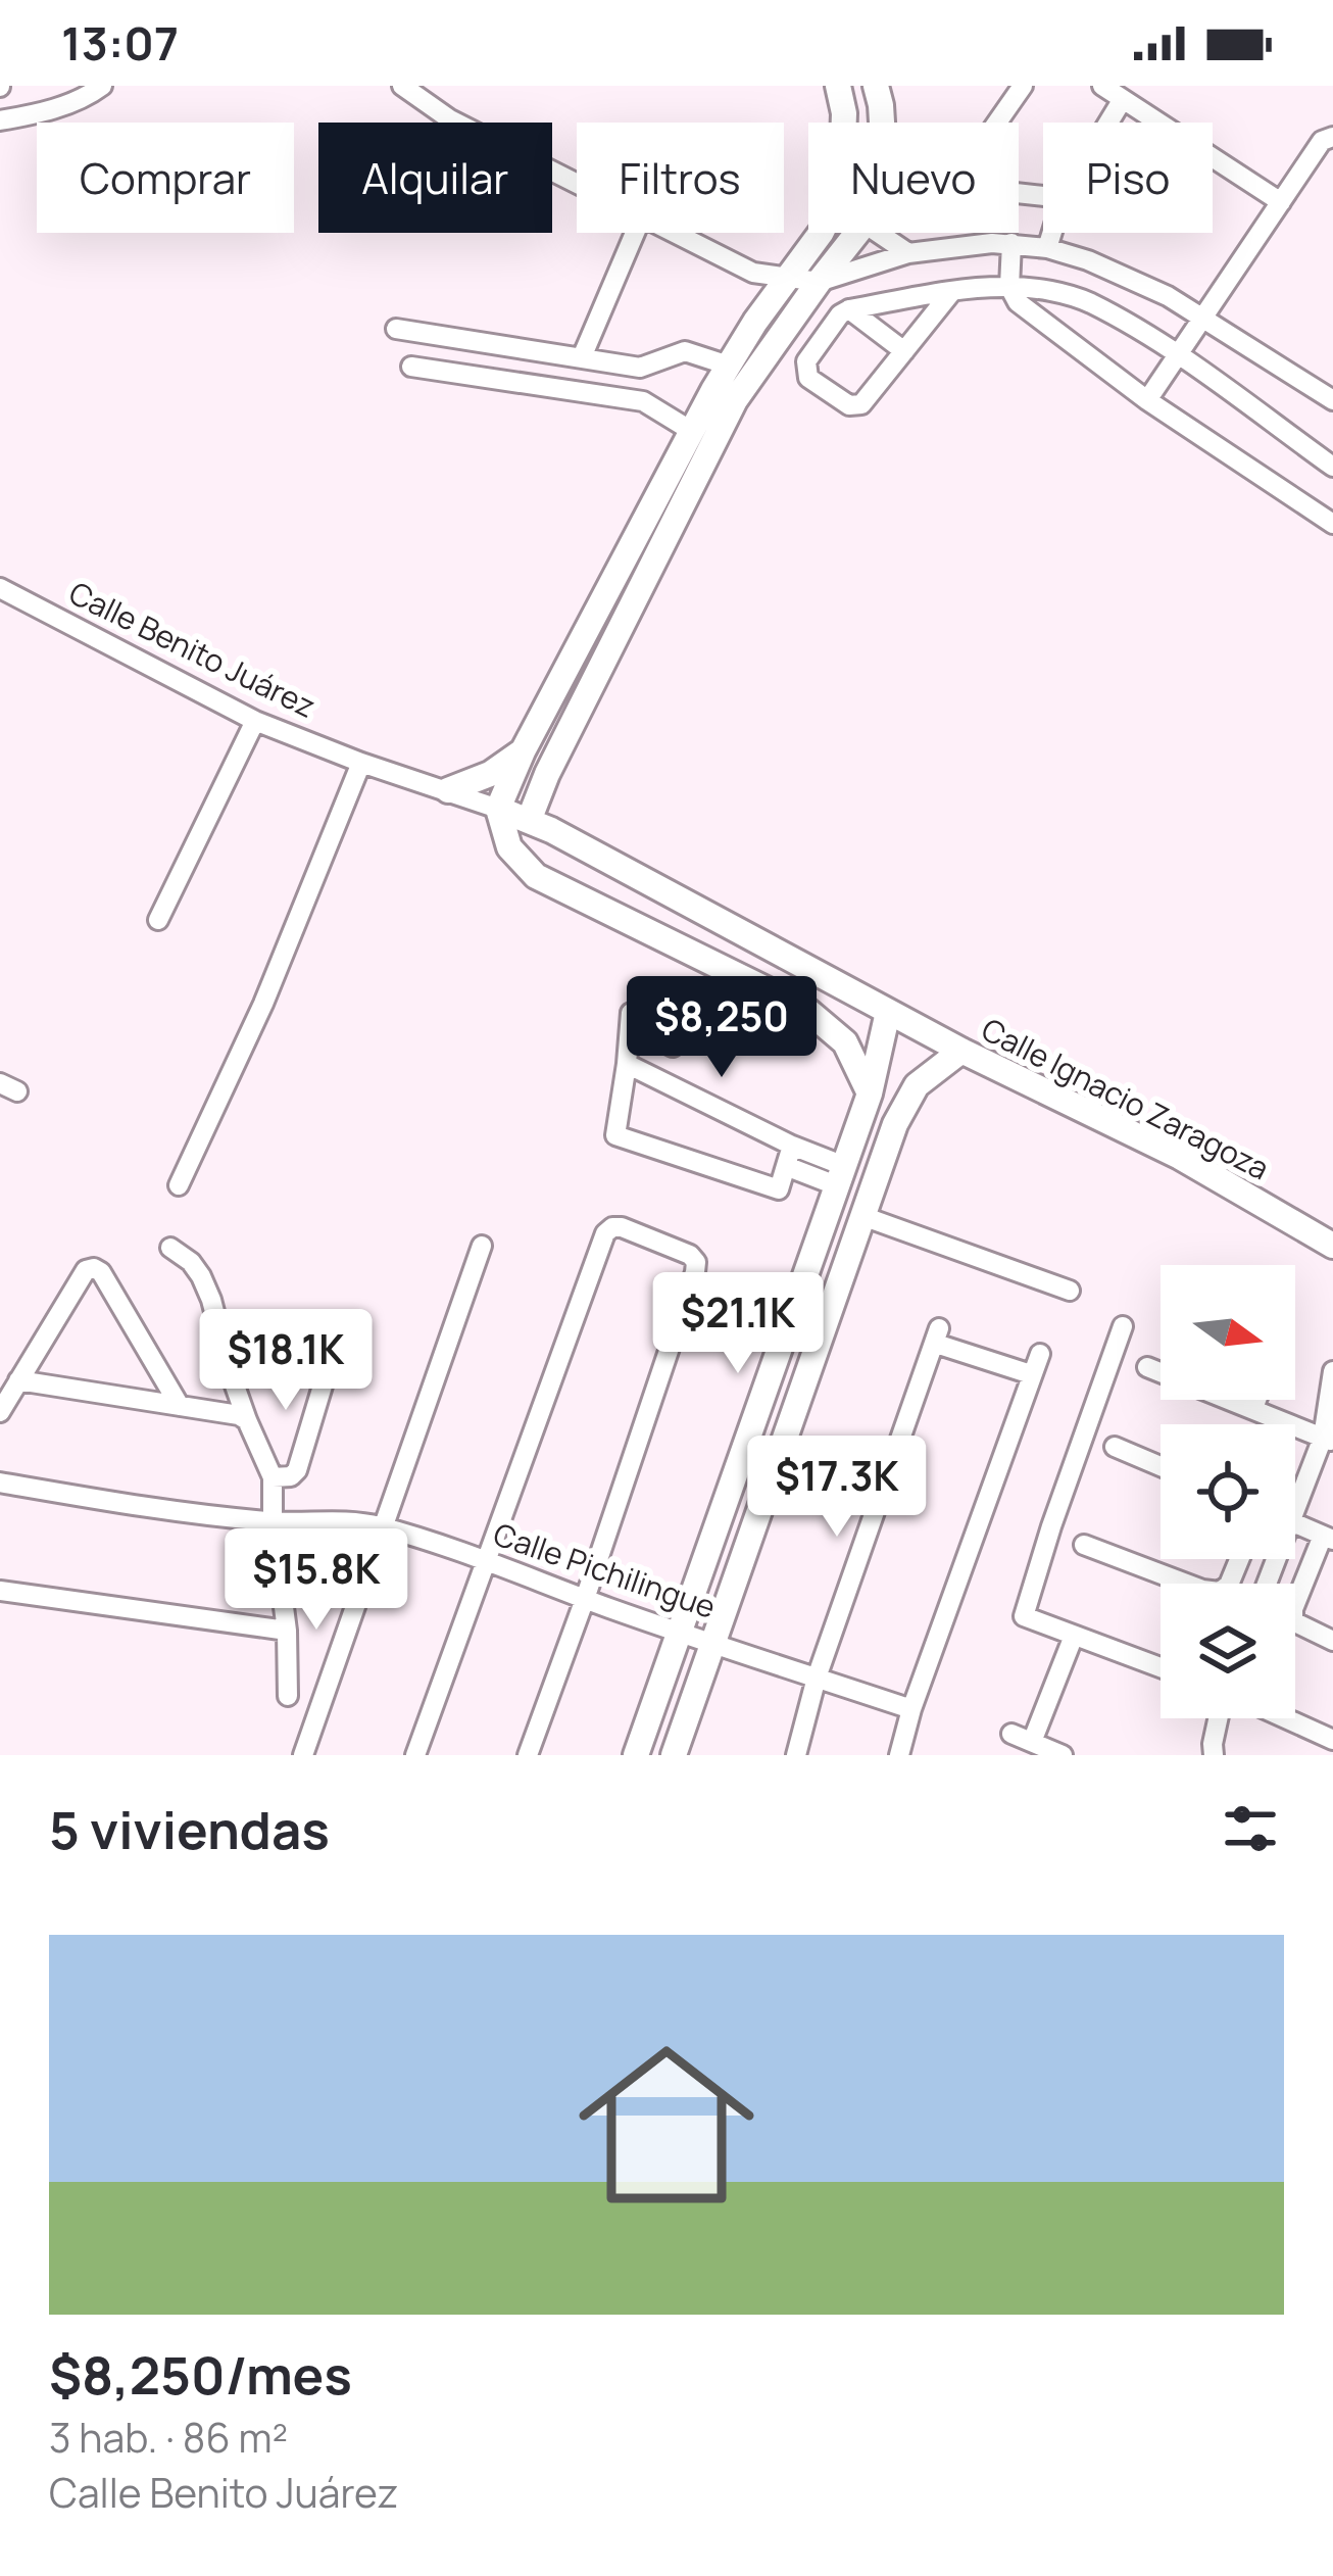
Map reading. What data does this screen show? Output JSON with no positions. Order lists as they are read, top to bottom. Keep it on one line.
{"streets":{"main road":["Calle Benito Juárez","Calle Ignacio Zaragoza"],"street":["Calle Pichilingue"]},"crossings":[["Calle Benito Juárez","Calle Ignacio Zaragoza"]],"north":"right","page":{"status":"13:07","chip":["Comprar","Alquilar","Filtros","Nuevo","Piso"],"price":["$8,250","$21.1K","$18.1K","$17.3K","$15.8K"],"heading":"5 viviendas","list":[{"name":"$8,250/mes","note":"3 hab. · 86 m² · Calle Benito Juárez"}]}}
